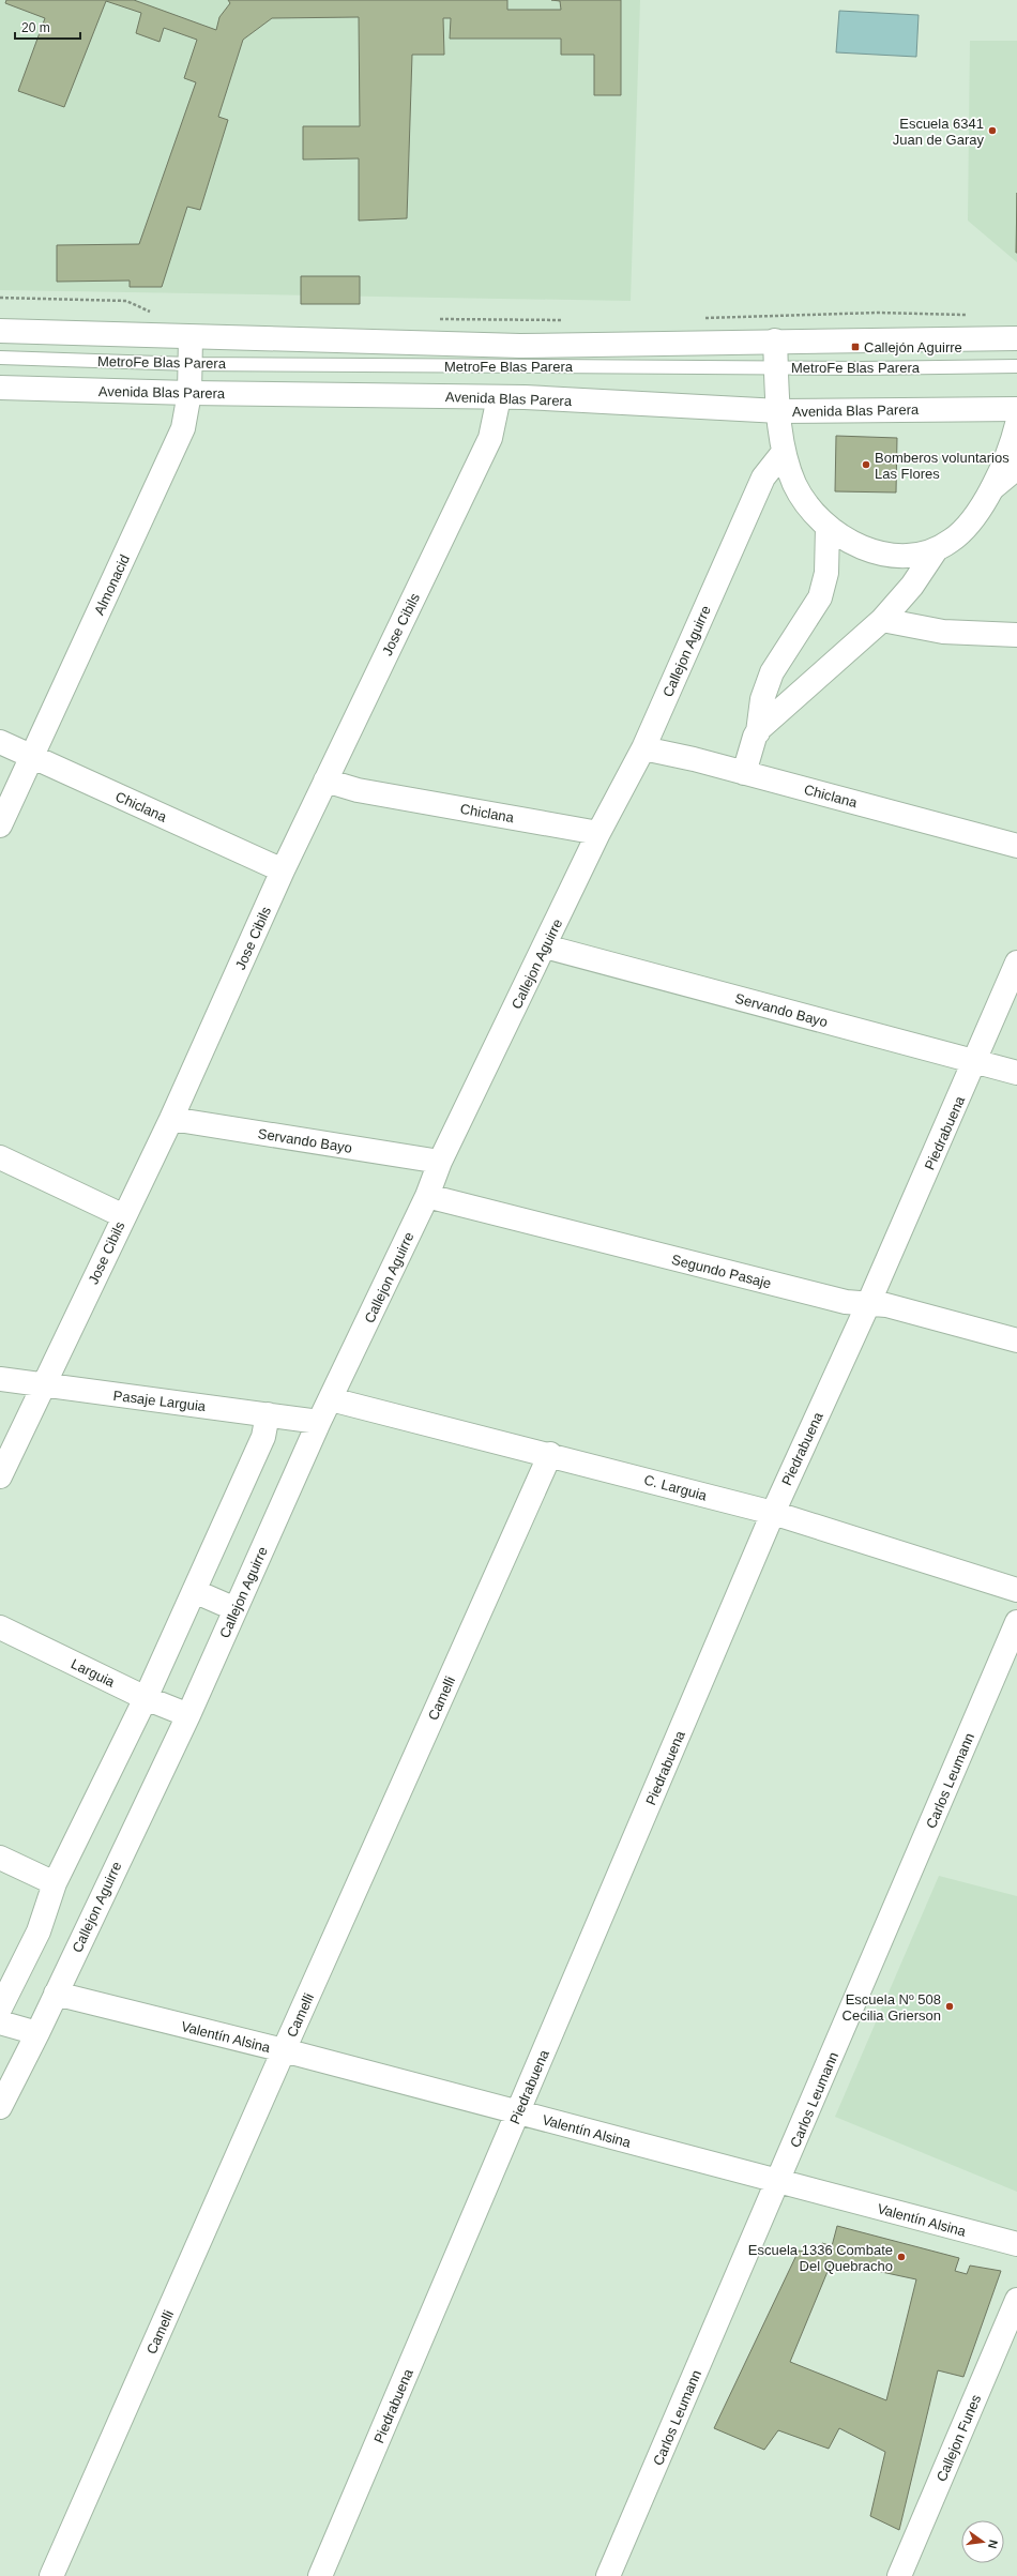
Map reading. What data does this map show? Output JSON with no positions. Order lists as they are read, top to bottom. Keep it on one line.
{"streets":{"street":["Avenida Blas Parera","Almonacid","Jose Cibils","Callejon Aguirre","Chiclana","Servando Bayo","Piedrabuena","Segundo Pasaje","Pasaje Larguia","C. Larguia","Larguia","Camelli","Carlos Leumann","Valentín Alsina","Callejon Funes"],"lane":["MetroFe Blas Parera"]},"crossings":[["MetroFe Blas Parera","Almonacid"],["Avenida Blas Parera","Almonacid"],["Avenida Blas Parera","Jose Cibils"],["Almonacid","Chiclana"],["Jose Cibils","Chiclana"],["Jose Cibils","Servando Bayo"],["Jose Cibils","Pasaje Larguia"],["Callejon Aguirre","Chiclana"],["Callejon Aguirre","Servando Bayo"],["Callejon Aguirre","Segundo Pasaje"],["Callejon Aguirre","Pasaje Larguia"],["Callejon Aguirre","C. Larguia"],["Callejon Aguirre","Larguia"],["Callejon Aguirre","Valentín Alsina"],["Servando Bayo","Piedrabuena"],["Piedrabuena","Segundo Pasaje"],["Piedrabuena","C. Larguia"],["Piedrabuena","Valentín Alsina"],["C. Larguia","Camelli"],["Camelli","Valentín Alsina"],["Carlos Leumann","Valentín Alsina"]],"places":{"other":["Escuela 6341 Juan de Garay","Bomberos voluntarios Las Flores","Escuela Nº 508 Cecilia Grierson","Escuela 1336 Combate Del Quebracho"],"transit":["Callejón Aguirre"]},"scale_bar":"20 m","north":"right"}
